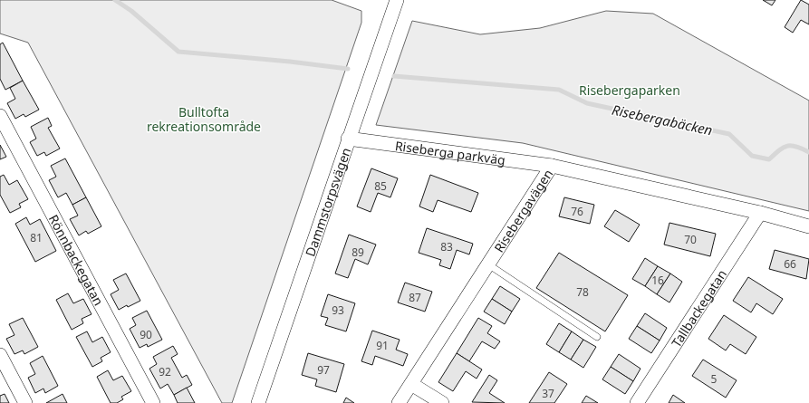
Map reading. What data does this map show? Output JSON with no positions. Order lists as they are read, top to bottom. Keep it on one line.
{"streets":{"street":["Riseberga parkväg","Dammstorpsvägen","Risebergavägen","Rönnbackegatan","Tallbackegatan"]},"crossings":[["Riseberga parkväg","Dammstorpsvägen"],["Riseberga parkväg","Risebergavägen"],["Risebergavägen","Tallbackegatan"]],"water":["Risebergabäcken"],"parks":["Risebergaparken","Bulltofta rekreationsområde"],"house_numbers":["85","76","81","70","83","89","66","16","78","87","93","90","91","97","92","5","37"]}
